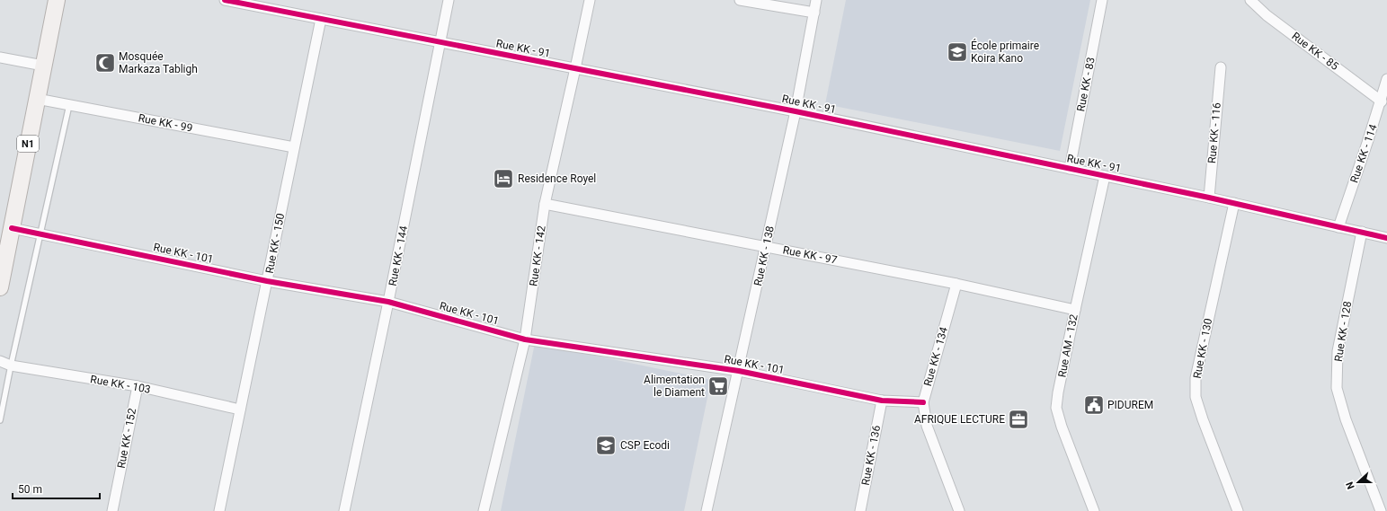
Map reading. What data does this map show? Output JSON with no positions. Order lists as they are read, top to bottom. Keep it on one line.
{"streets":{"main road":["N1"],"street":["Rue KK - 91","Rue KK - 85","Rue KK - 83","Rue KK - 99","Rue KK - 116","Rue KK - 114","Rue KK - 150","Rue KK - 101","Rue KK - 97","Rue KK - 144","Rue KK - 142","Rue KK - 138","Rue KK - 128","Rue AM - 132","Rue KK - 130","Rue KK - 134","Rue KK - 103","Rue KK - 152","Rue KK - 136"]},"crossings":[["Rue KK - 91","Rue KK - 83"],["Rue KK - 91","Rue KK - 116"],["Rue KK - 91","Rue KK - 114"],["Rue KK - 91","Rue KK - 150"],["Rue KK - 91","Rue KK - 144"],["Rue KK - 91","Rue KK - 142"],["Rue KK - 91","Rue KK - 138"],["Rue KK - 91","Rue KK - 128"],["Rue KK - 91","Rue AM - 132"],["Rue KK - 91","Rue KK - 130"],["Rue KK - 85","Rue KK - 114"],["Rue KK - 99","N1"],["Rue KK - 99","Rue KK - 150"],["N1","Rue KK - 101"],["Rue KK - 150","Rue KK - 101"],["Rue KK - 150","Rue KK - 103"],["Rue KK - 101","Rue KK - 144"],["Rue KK - 101","Rue KK - 142"],["Rue KK - 101","Rue KK - 138"],["Rue KK - 101","Rue KK - 134"],["Rue KK - 101","Rue KK - 136"],["Rue KK - 97","Rue KK - 142"],["Rue KK - 97","Rue KK - 138"],["Rue KK - 97","Rue AM - 132"],["Rue KK - 97","Rue KK - 134"],["Rue KK - 103","Rue KK - 152"]],"places":{"school or university":["École primaire Koira Kano","CSP Ecodi"],"mosque":["Mosquée Markaza Tabligh"],"hotel":["Residence Royel"],"supermarket":["Alimentation le Diament"],"public building":["PIDUREM"],"office":["AFRIQUE LECTURE"]},"scale_bar":"50 m","north":"left"}
